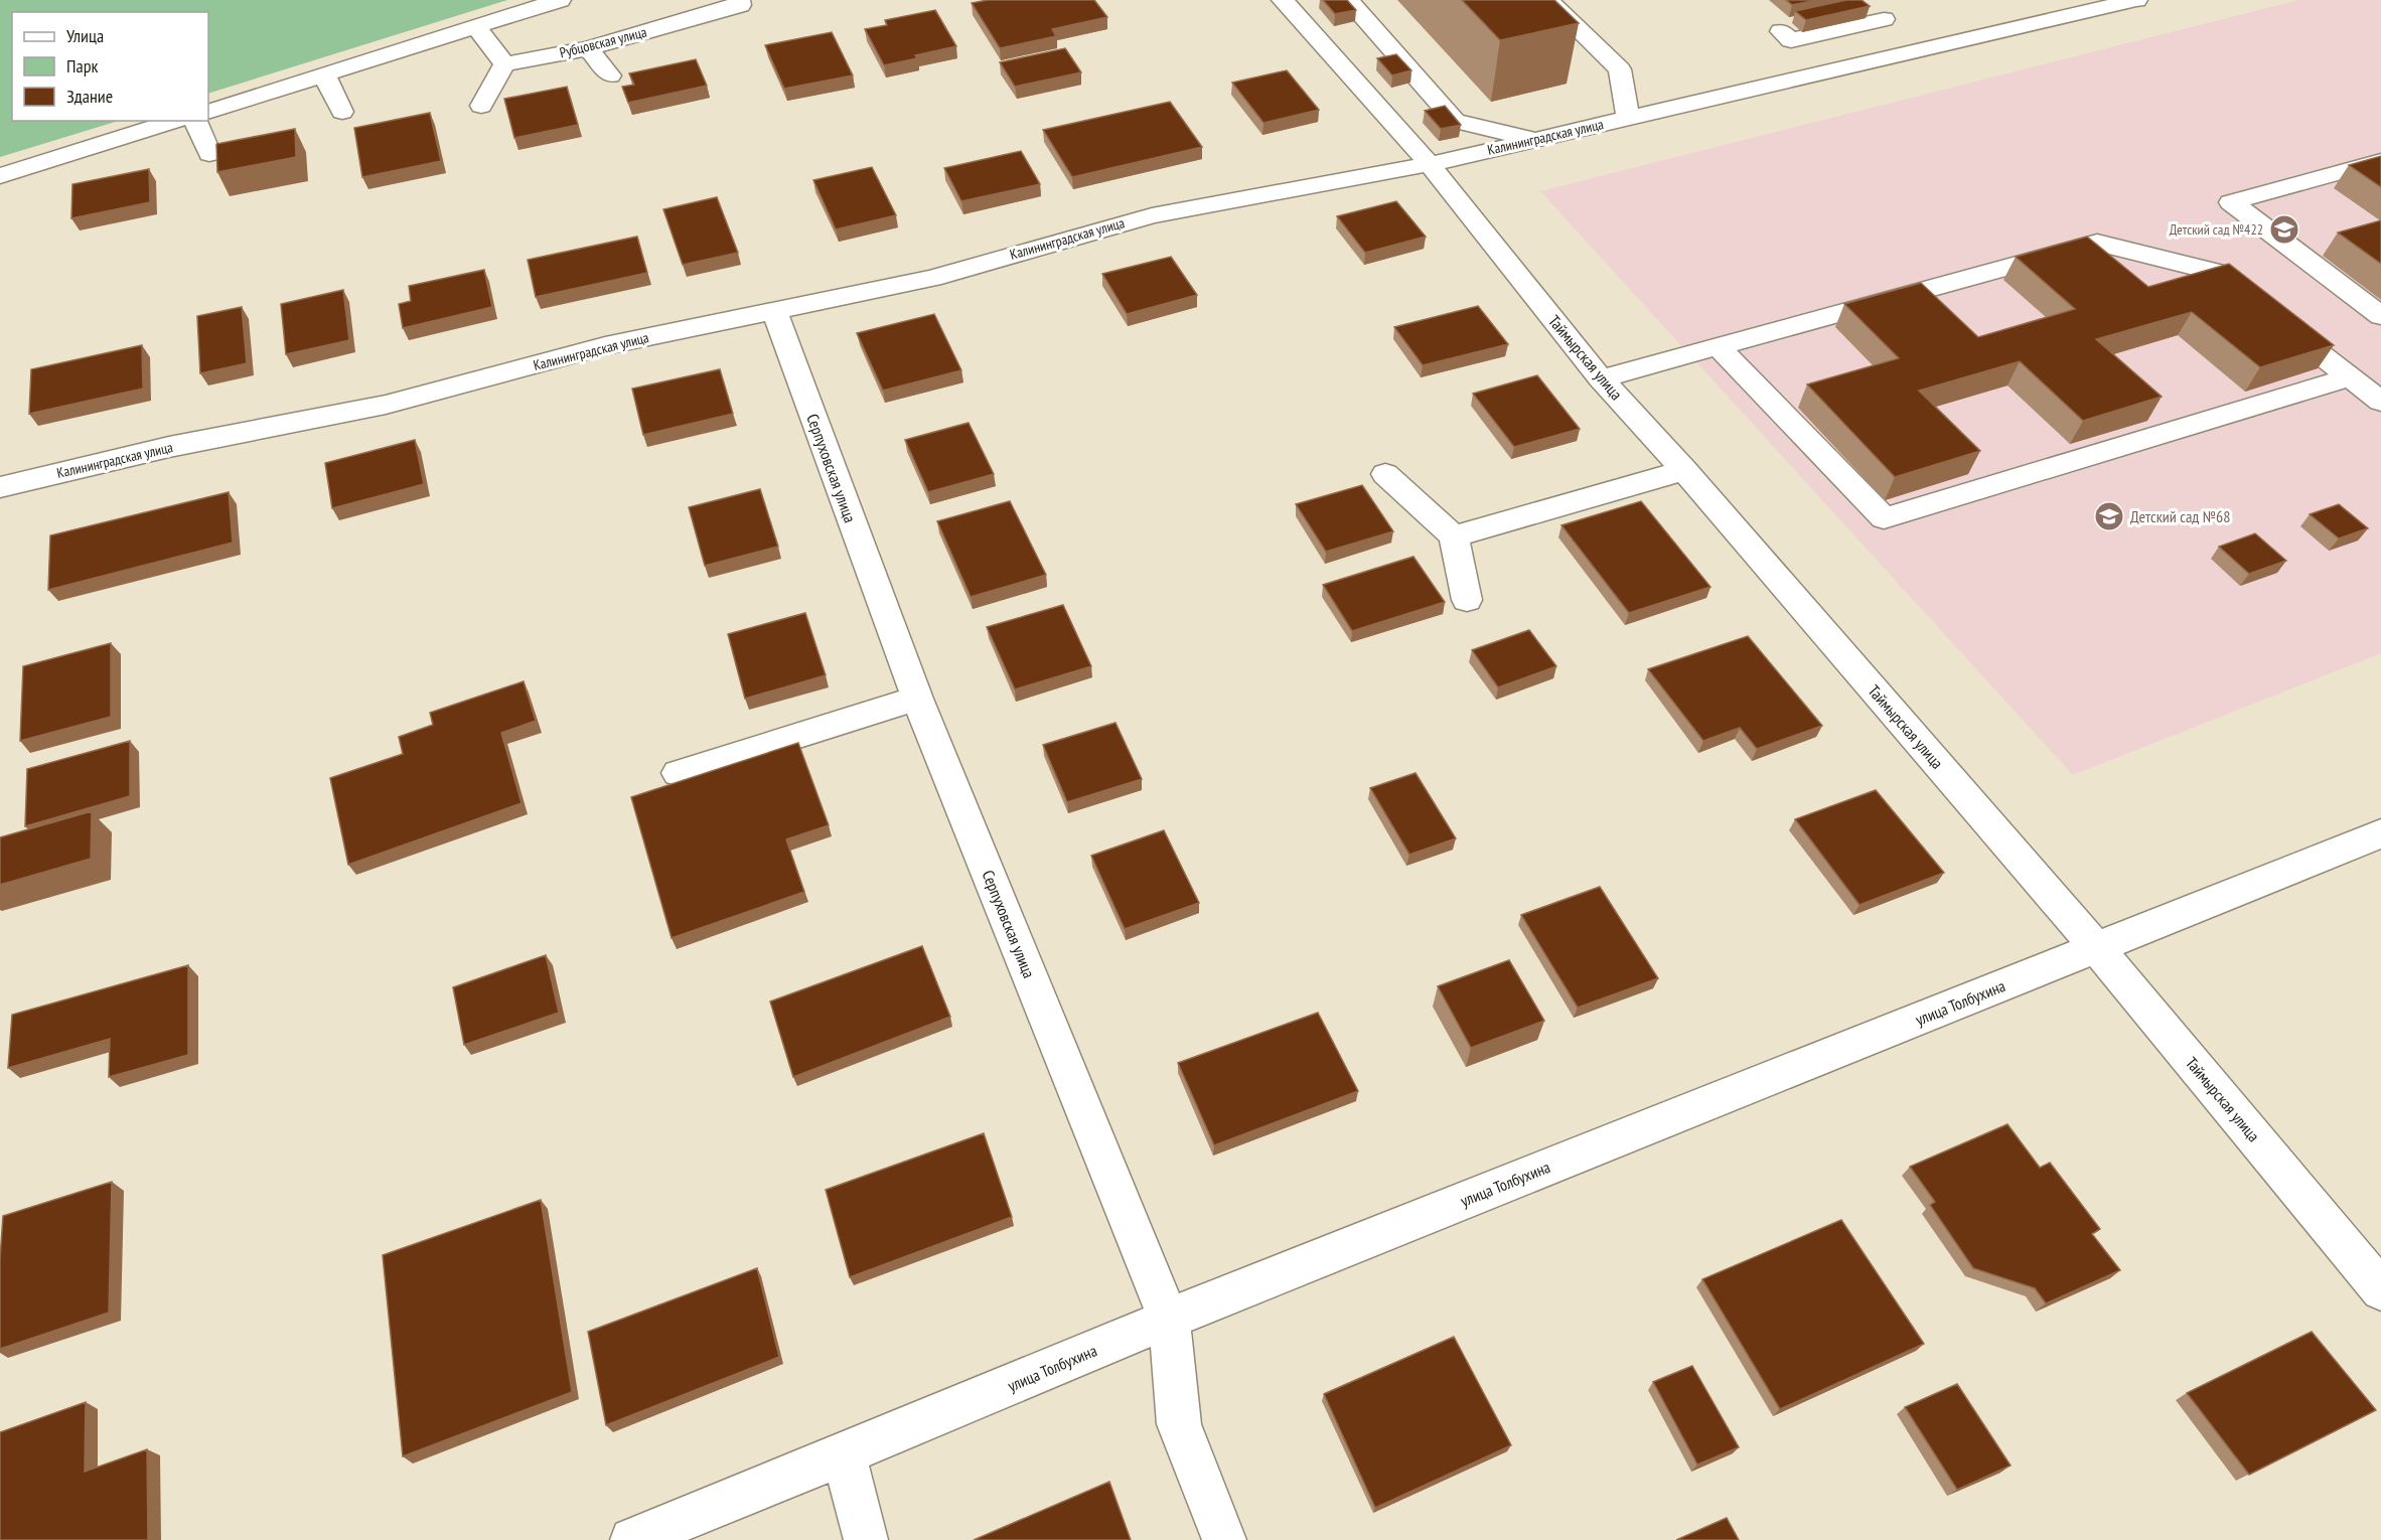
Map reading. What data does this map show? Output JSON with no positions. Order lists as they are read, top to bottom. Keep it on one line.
{"streets":{"street":["Рубцовская улица","Калининградская улица","Таймырская улица","Серпуховская улица","улица Толбухина"]},"crossings":[["Калининградская улица","Таймырская улица"],["Калининградская улица","Серпуховская улица"],["Таймырская улица","улица Толбухина"],["Серпуховская улица","улица Толбухина"]],"places":{"school or university":["Детский сад №422","Детский сад №68"]},"legend":["Улица","Парк","Здание"]}
